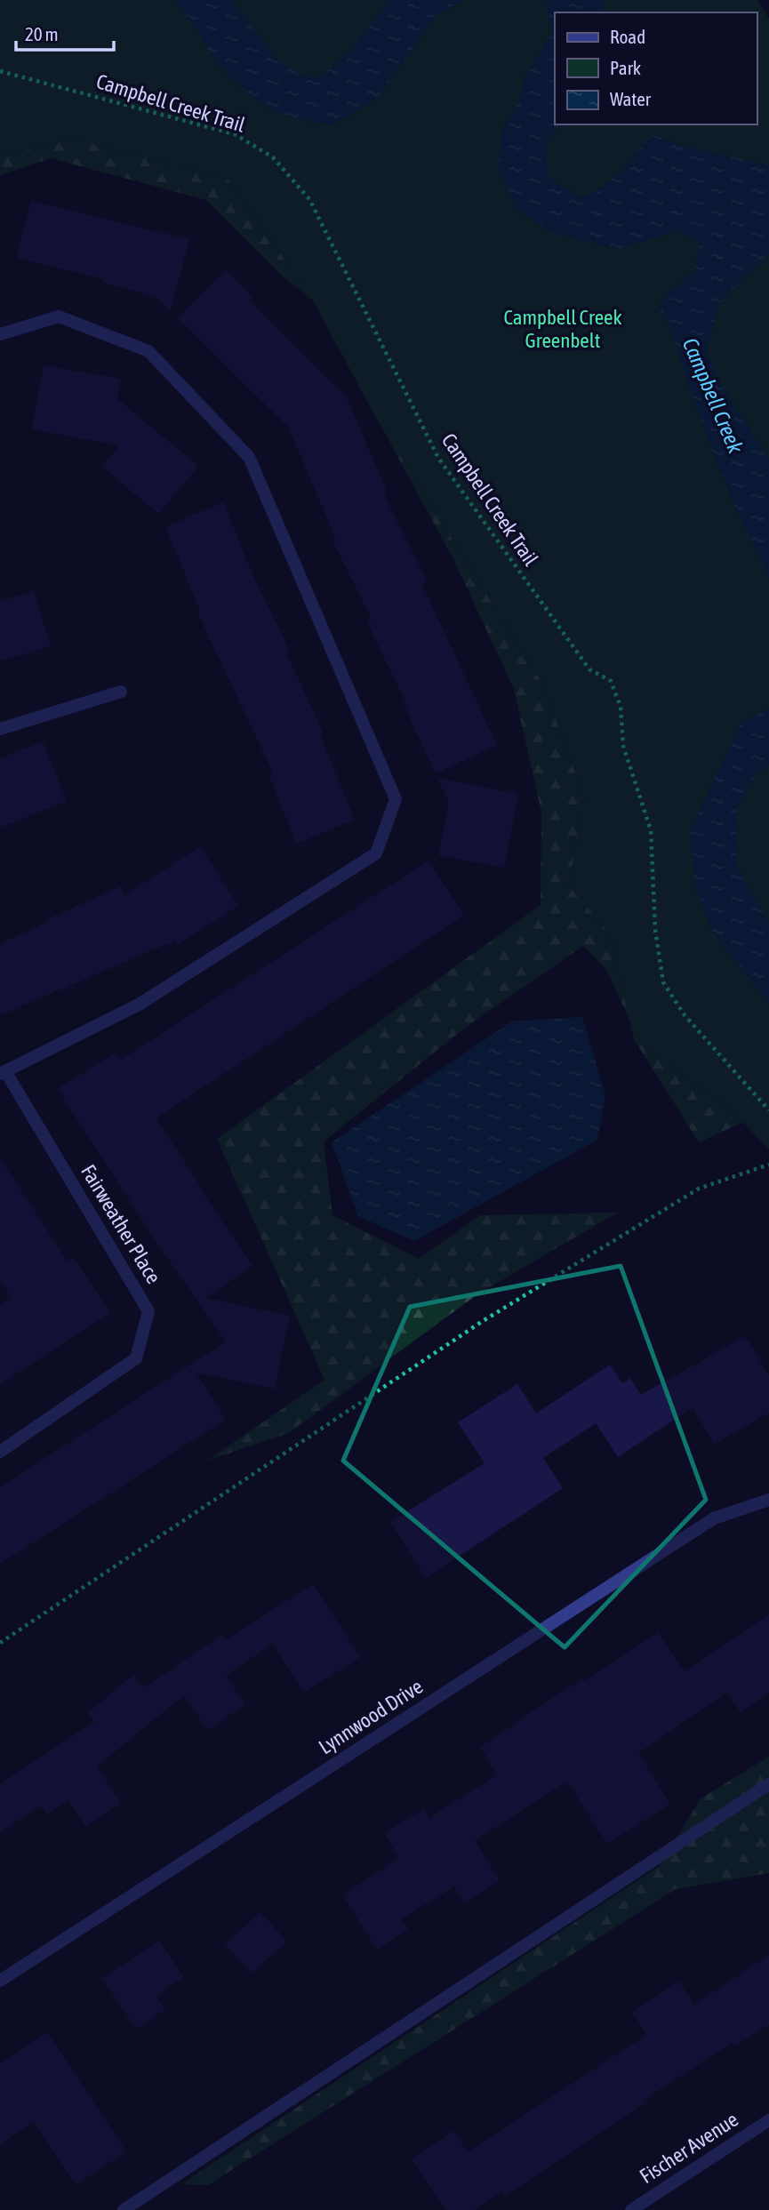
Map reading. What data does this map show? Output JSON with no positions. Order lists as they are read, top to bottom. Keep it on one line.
{"streets":{"street":["Fairweather Place","Lynnwood Drive","Fischer Avenue"],"path":["Campbell Creek Trail"]},"water":["Campbell Creek"],"parks":["Campbell Creek Greenbelt"],"legend":["Road","Park","Water"],"scale_bar":"20 m"}
